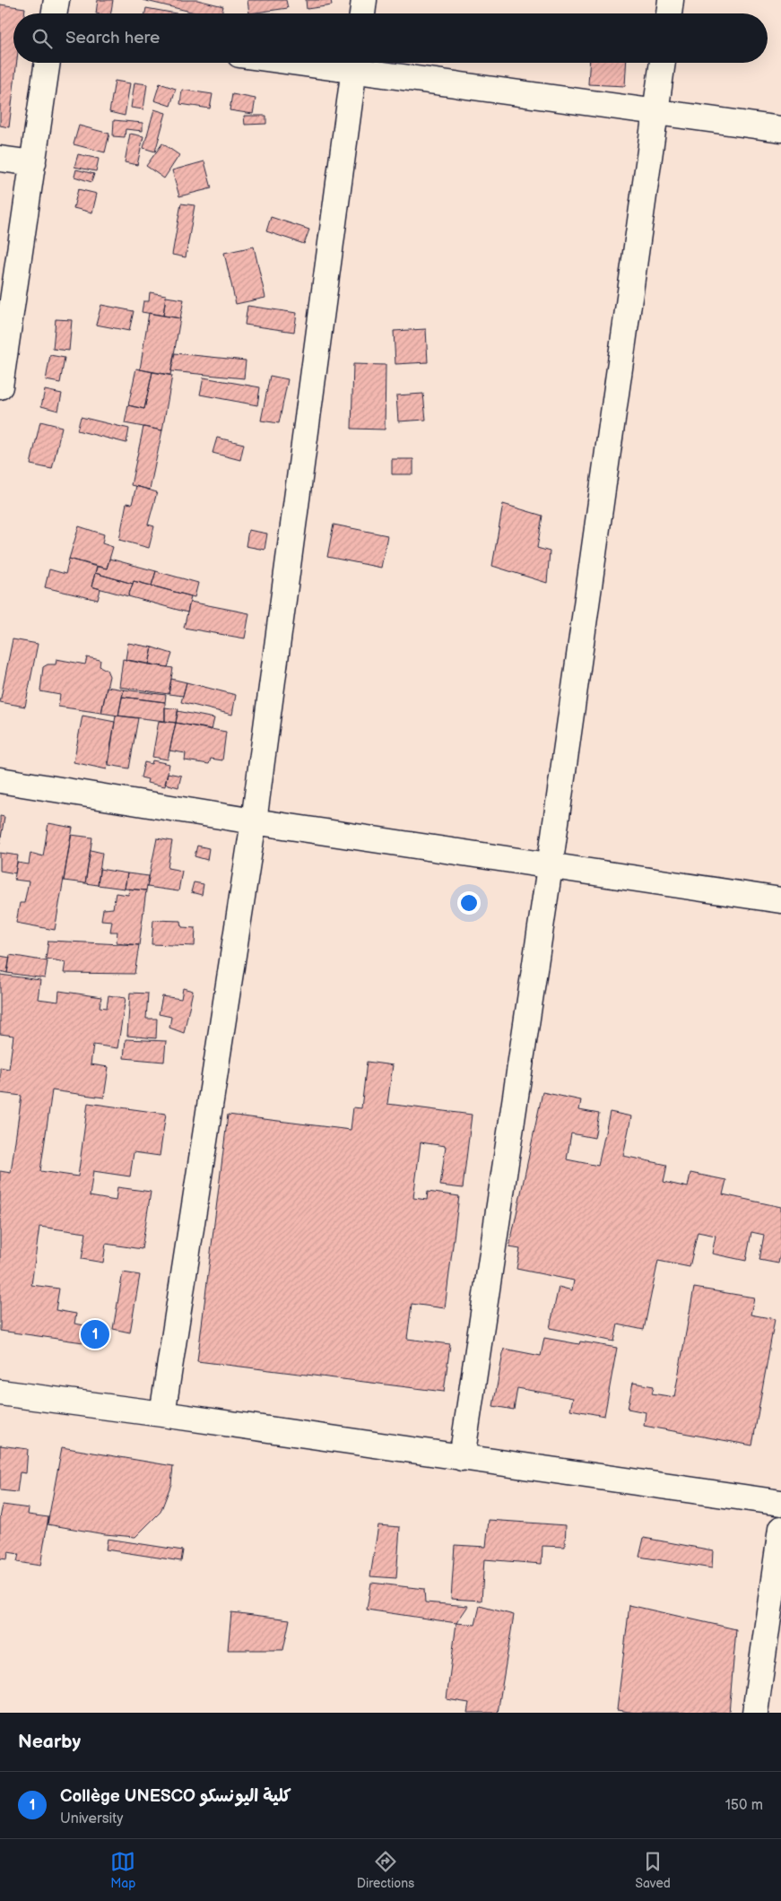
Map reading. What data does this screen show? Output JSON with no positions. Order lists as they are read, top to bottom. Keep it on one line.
{"page":{"search":"Search here","pins":"1","heading":"Nearby","list":[{"mark":"1","name":"Collège UNESCO كلية اليونسكو","note":"University","value":"150 m"}],"nav":["Map","Directions","Saved"]}}
